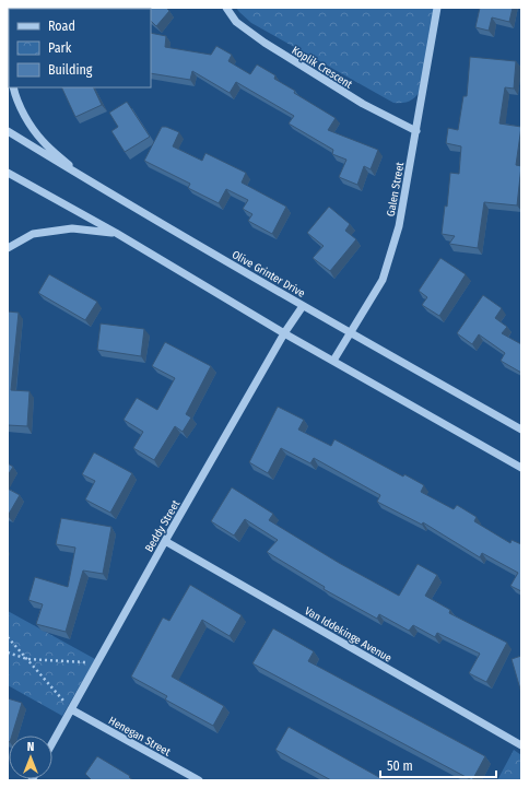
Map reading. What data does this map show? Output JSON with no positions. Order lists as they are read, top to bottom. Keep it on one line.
{"streets":{"street":["Koplik Crescent","Galen Street","Olive Grinter Drive","Beddy Street","Van Iddekinge Avenue","Henegan Street"]},"crossings":[["Koplik Crescent","Galen Street"],["Galen Street","Olive Grinter Drive"],["Olive Grinter Drive","Beddy Street"],["Beddy Street","Van Iddekinge Avenue"],["Beddy Street","Henegan Street"]],"legend":["Road","Park","Building"],"scale_bar":"50 m","north":"top"}
